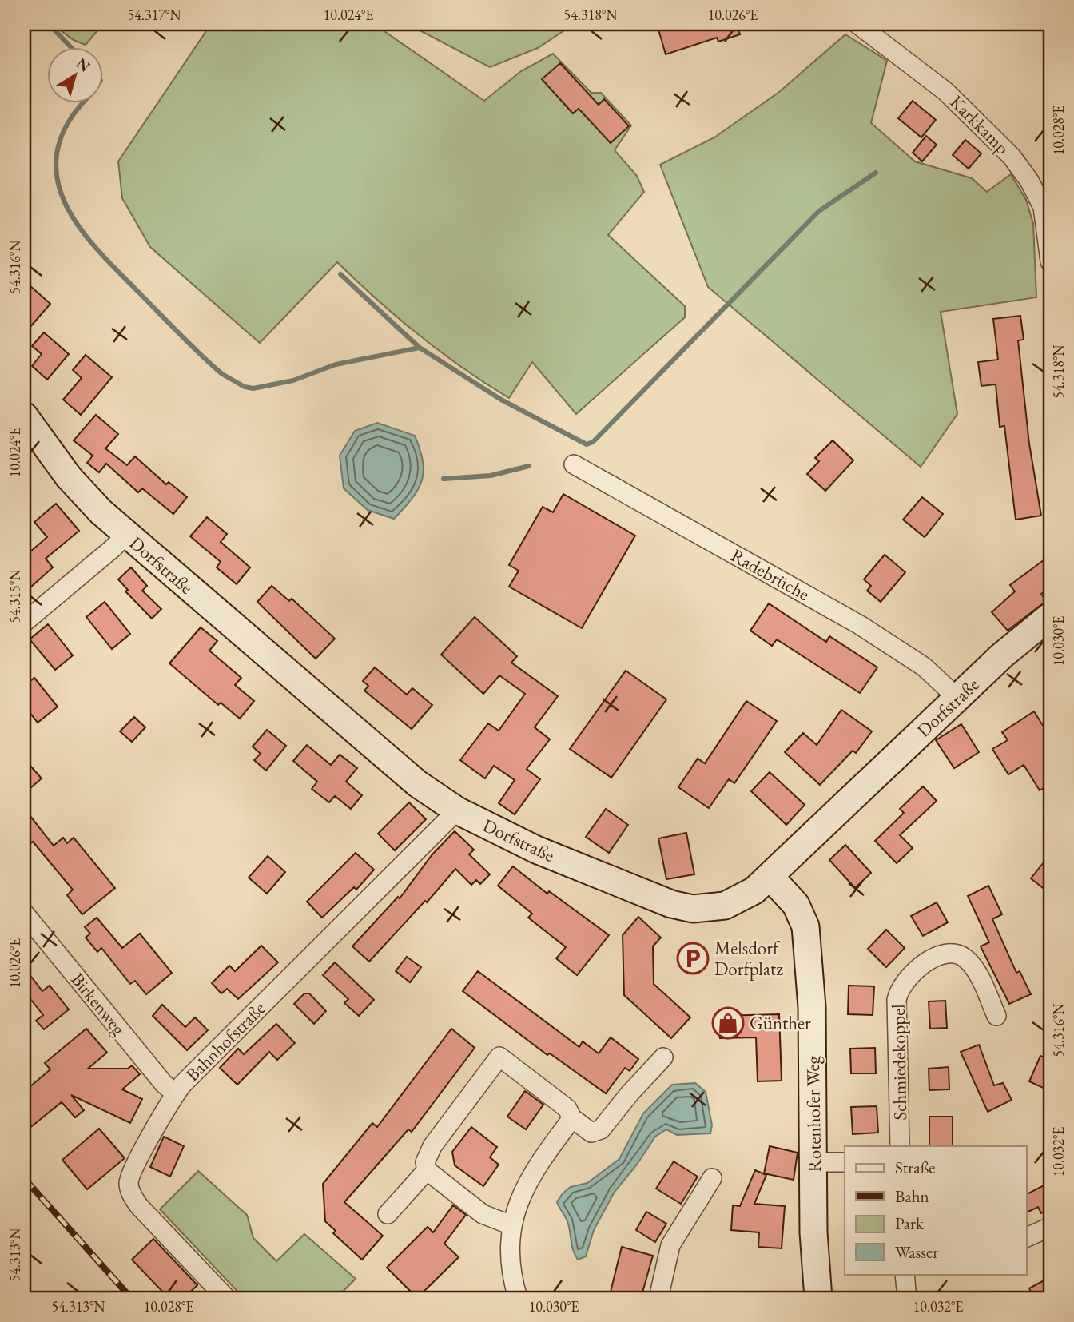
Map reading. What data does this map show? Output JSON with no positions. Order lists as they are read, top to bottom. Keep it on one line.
{"streets":{"street":["Karkkamp","Dorfstraße","Radebrüche","Birkenweg","Bahnhofstraße","Schmiedekoppel","Rotenhofer Weg"]},"crossings":[["Dorfstraße","Radebrüche"],["Dorfstraße","Bahnhofstraße"],["Dorfstraße","Rotenhofer Weg"],["Birkenweg","Bahnhofstraße"]],"places":{"parking":["Melsdorf Dorfplatz"],"shop":["Günther"]},"legend":["Straße","Bahn","Park","Wasser"],"north":"top right","coordinates":["54.317°N","10.024°E","54.318°N","10.026°E","10.028°E","54.316°N","54.315°N","10.030°E","10.032°E","54.313°N"]}
